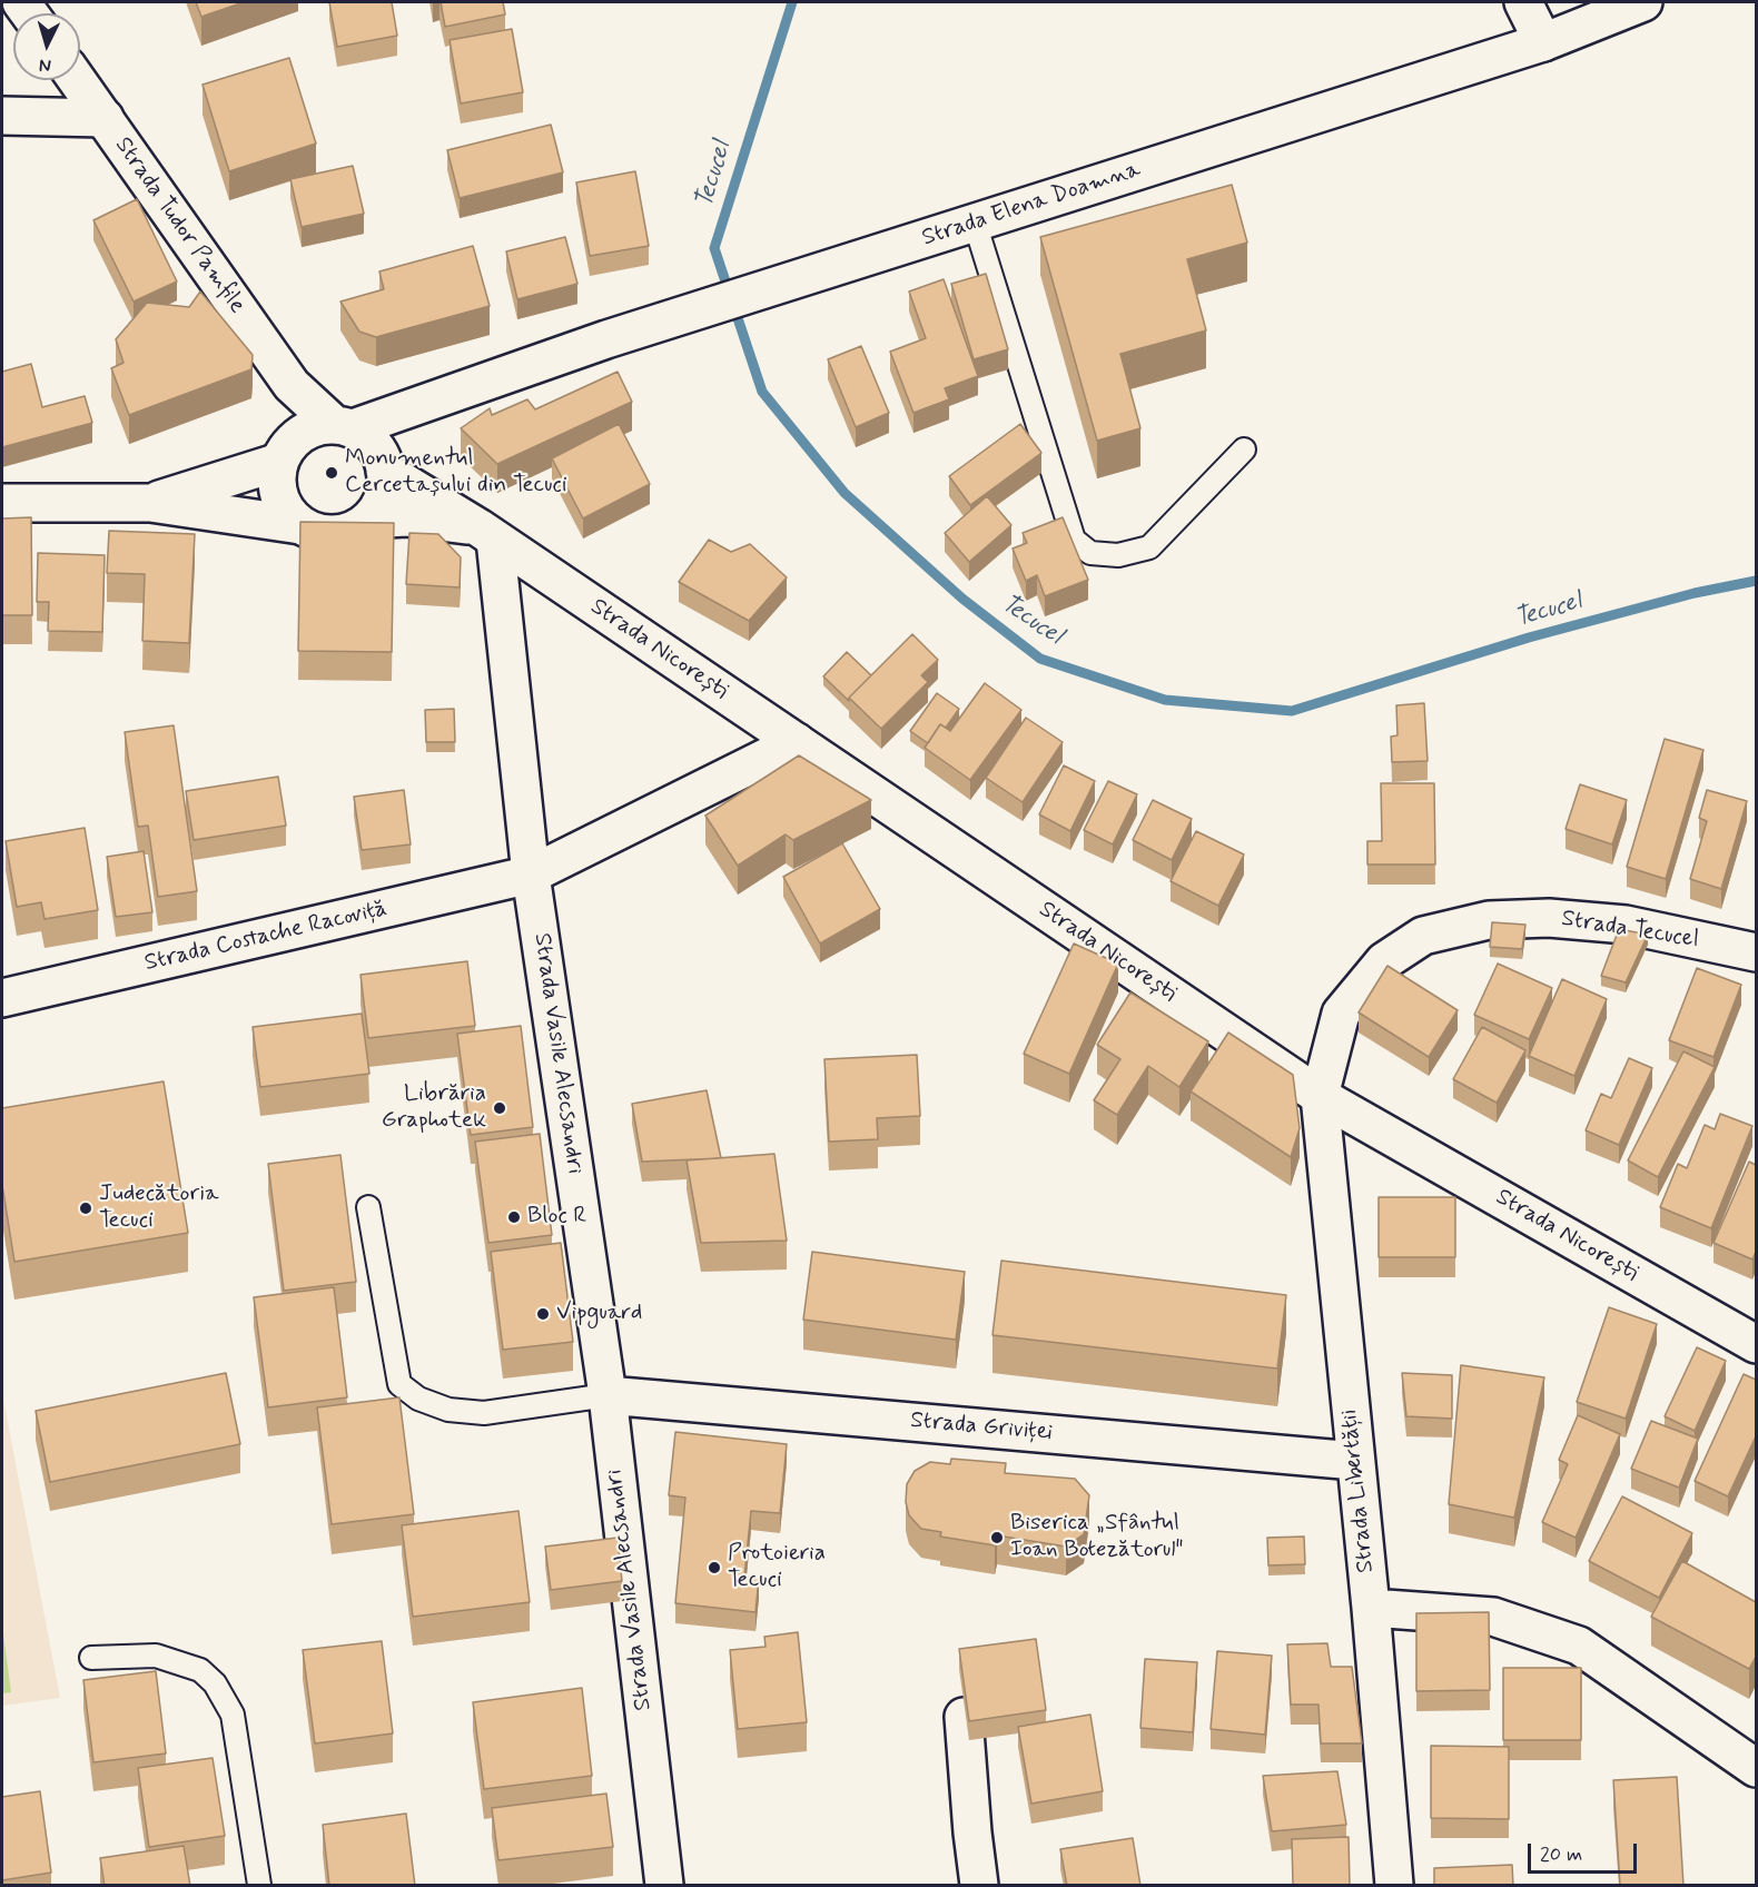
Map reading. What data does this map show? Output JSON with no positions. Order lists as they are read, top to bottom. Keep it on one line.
{"streets":{"street":["Strada Elena Doamna","Strada Tudor Pamfile","Strada Nicorești","Strada Tecucel","Strada Costache Racoviță","Strada Vasile Alecsandri","Strada Griviței","Strada Libertății"]},"crossings":[["Strada Elena Doamna","Strada Tudor Pamfile"],["Strada Elena Doamna","Strada Nicorești"],["Strada Tudor Pamfile","Strada Nicorești"],["Strada Nicorești","Strada Tecucel"],["Strada Nicorești","Strada Costache Racoviță"],["Strada Nicorești","Strada Vasile Alecsandri"],["Strada Nicorești","Strada Libertății"],["Strada Tecucel","Strada Libertății"],["Strada Costache Racoviță","Strada Vasile Alecsandri"],["Strada Vasile Alecsandri","Strada Griviței"],["Strada Griviței","Strada Libertății"]],"water":["Tecucel"],"places":["Monumentul Cercetașului din Tecuci","Librăria Graphotek","Judecătoria Tecuci","Bloc R","Vipguard","Biserica „Sfântul Ioan Botezătorul\"","Protoieria Tecuci"],"scale_bar":"20 m","north":"bottom"}
